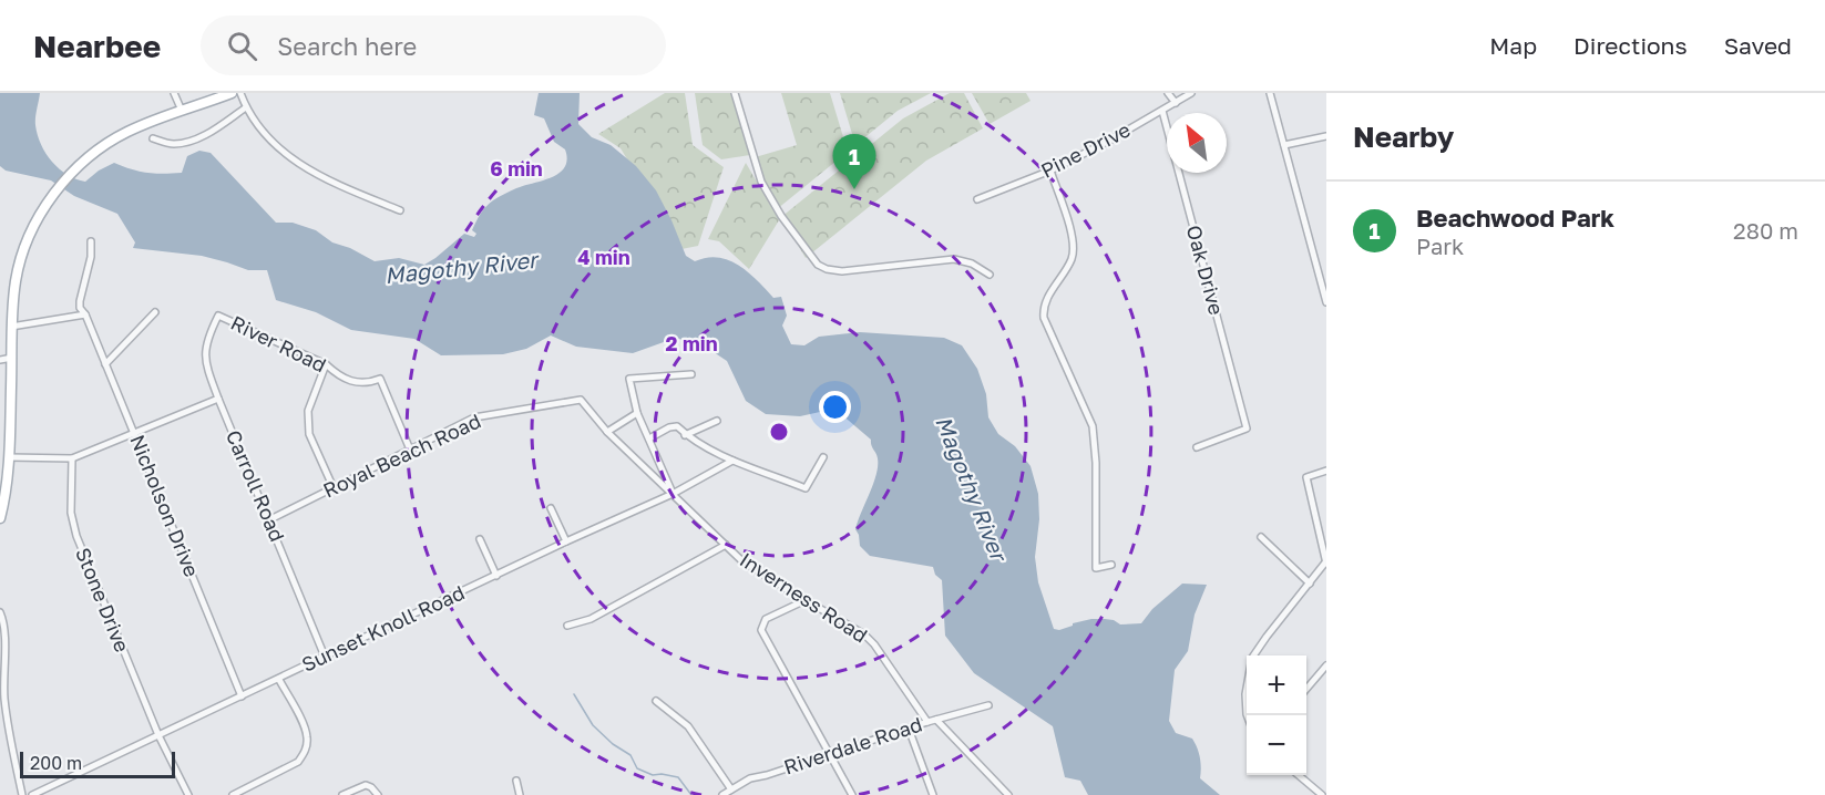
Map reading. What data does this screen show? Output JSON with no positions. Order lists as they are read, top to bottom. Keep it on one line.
{"streets":{"street":["Pine Drive","Oak Drive","River Road","Royal Beach Road","Carroll Road","Nicholson Drive","Inverness Road","Stone Drive","Sunset Knoll Road","Riverdale Road"]},"crossings":[["Pine Drive","Oak Drive"],["River Road","Royal Beach Road"],["River Road","Carroll Road"],["Royal Beach Road","Carroll Road"],["Royal Beach Road","Inverness Road"],["Carroll Road","Sunset Knoll Road"],["Nicholson Drive","Sunset Knoll Road"],["Inverness Road","Sunset Knoll Road"],["Inverness Road","Riverdale Road"],["Stone Drive","Sunset Knoll Road"]],"water":["Magothy River"],"scale_bar":"200 m","north":"top left","page":{"header":"Nearbee","search":"Search here","nav":["Map","Directions","Saved"],"heading":"Nearby","pins":"1","list":[{"mark":"1","name":"Beachwood Park","note":"Park","value":"280 m"}],"map_buttons":["+","−"],"scale":"200 m"},"rings":["6 min","4 min","2 min"]}
